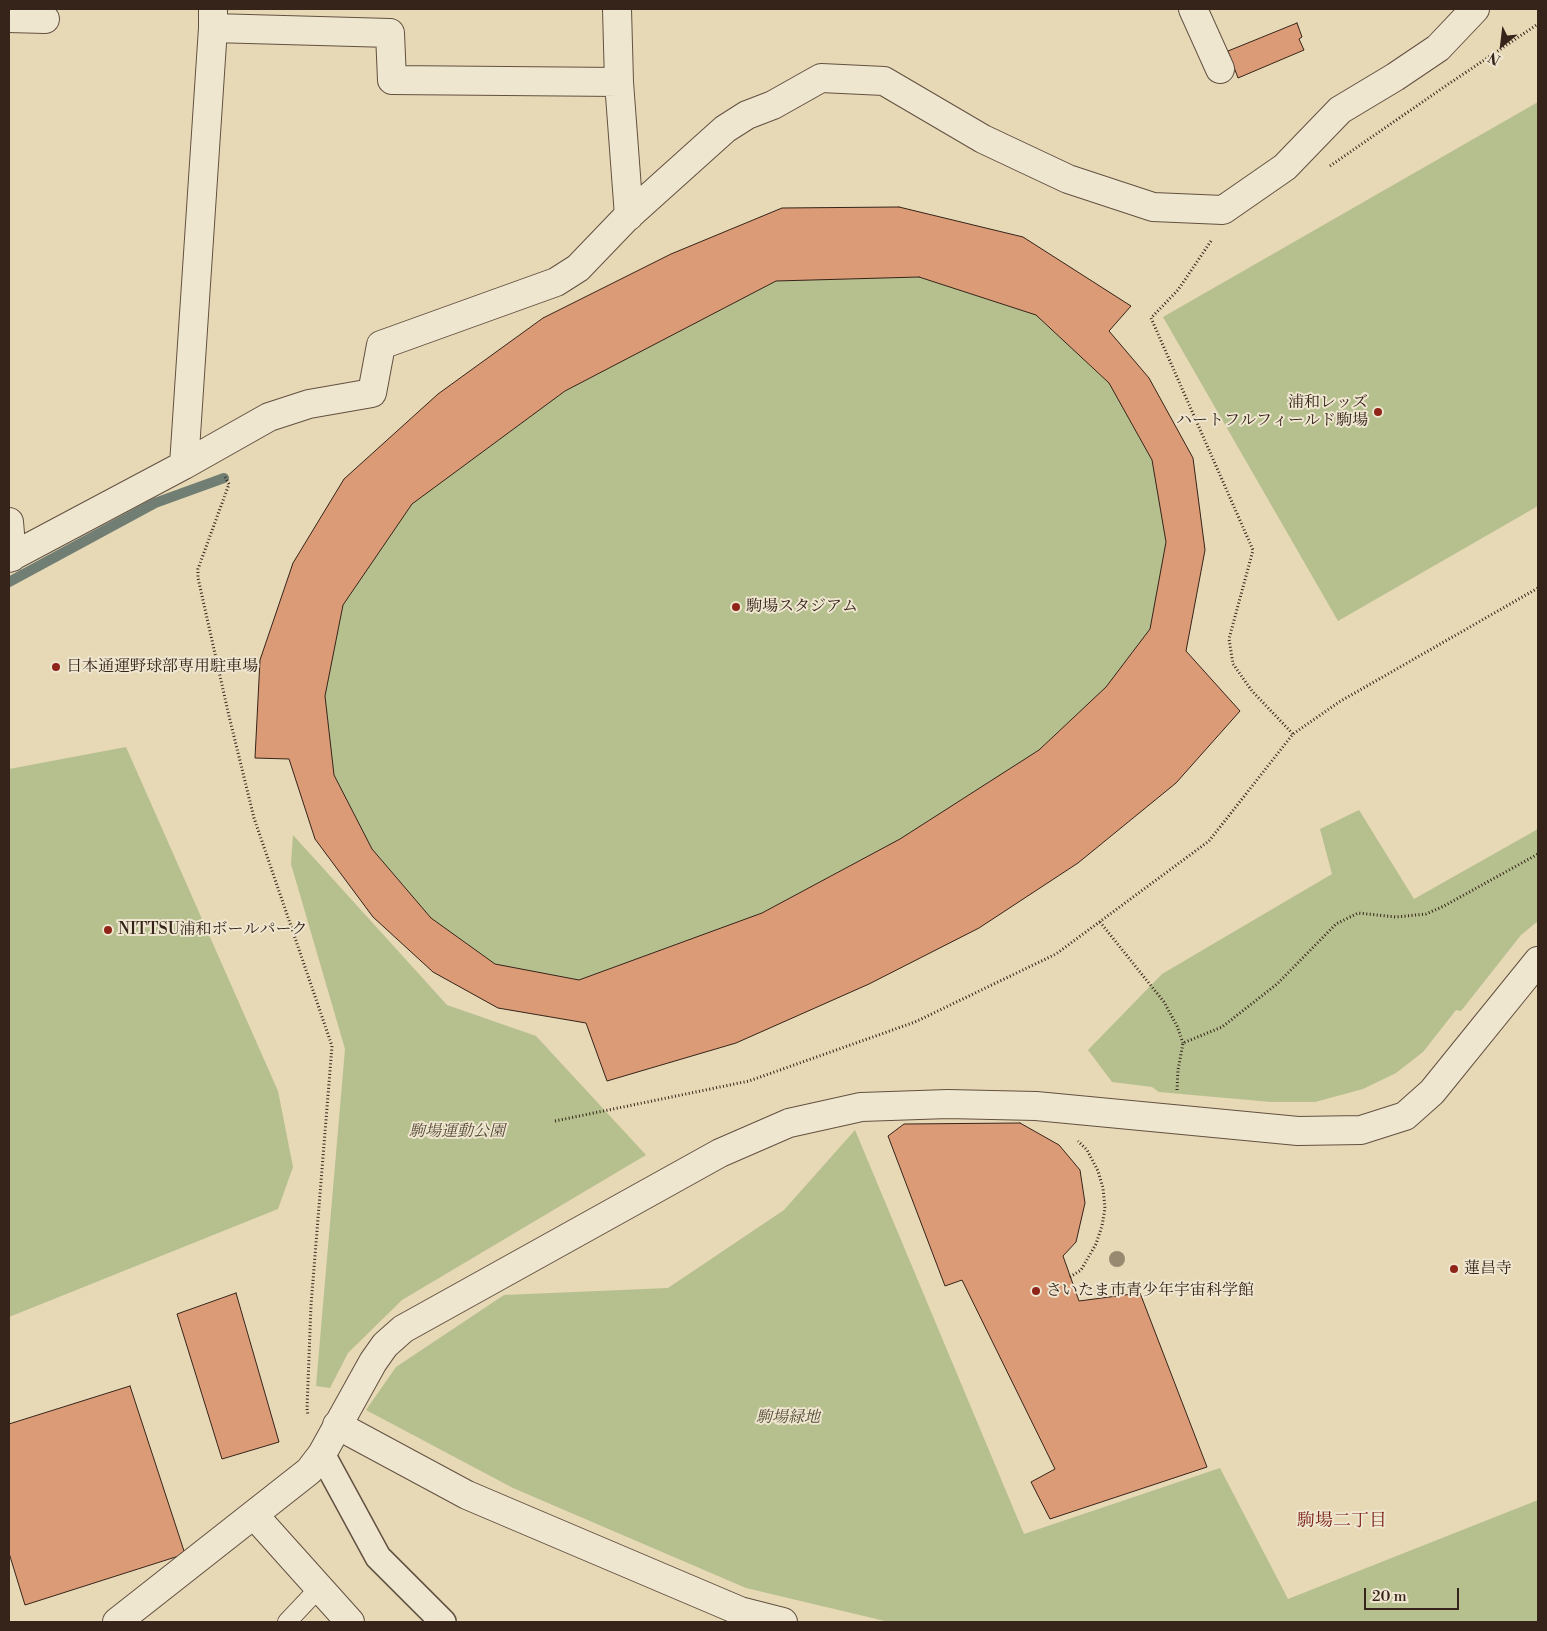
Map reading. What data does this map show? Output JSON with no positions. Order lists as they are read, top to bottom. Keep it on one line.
{"districts":["駒場二丁目"],"parks":["駒場運動公園","駒場緑地"],"places":["浦和レッズ ハートフルフィールド駒場","駒場スタジアム","日本通運野球部専用駐車場","NITTSU浦和ボールパーク","蓮昌寺","さいたま市青少年宇宙科学館"],"scale_bar":"20 m","north":"bottom left"}
